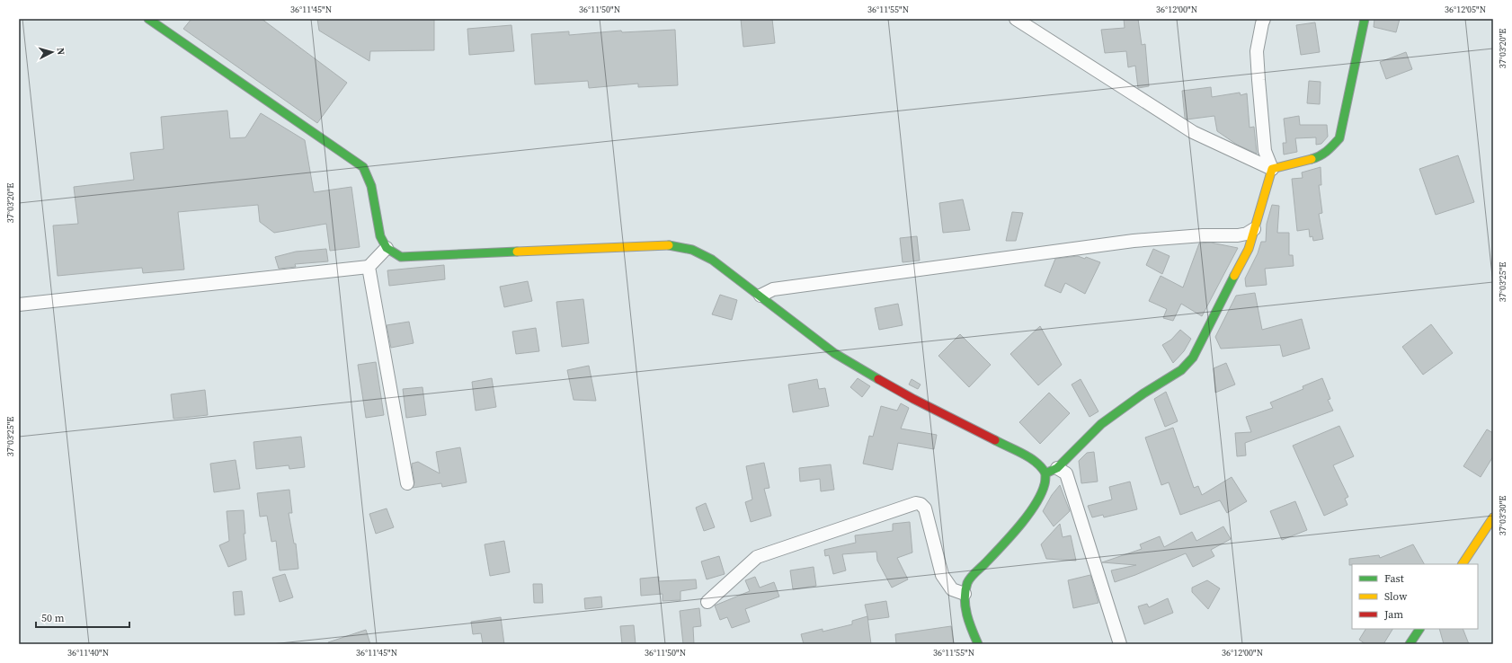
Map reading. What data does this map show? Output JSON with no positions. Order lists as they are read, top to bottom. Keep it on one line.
{"legend":["Fast","Slow","Jam"],"scale_bar":"50 m","north":"right","coordinates":["36°11'45\"N","36°11'50\"N","36°11'55\"N","36°12'00\"N","36°12'05\"N","37°03'20\"E","37°03'25\"E","37°03'30\"E","36°11'40\"N"]}
